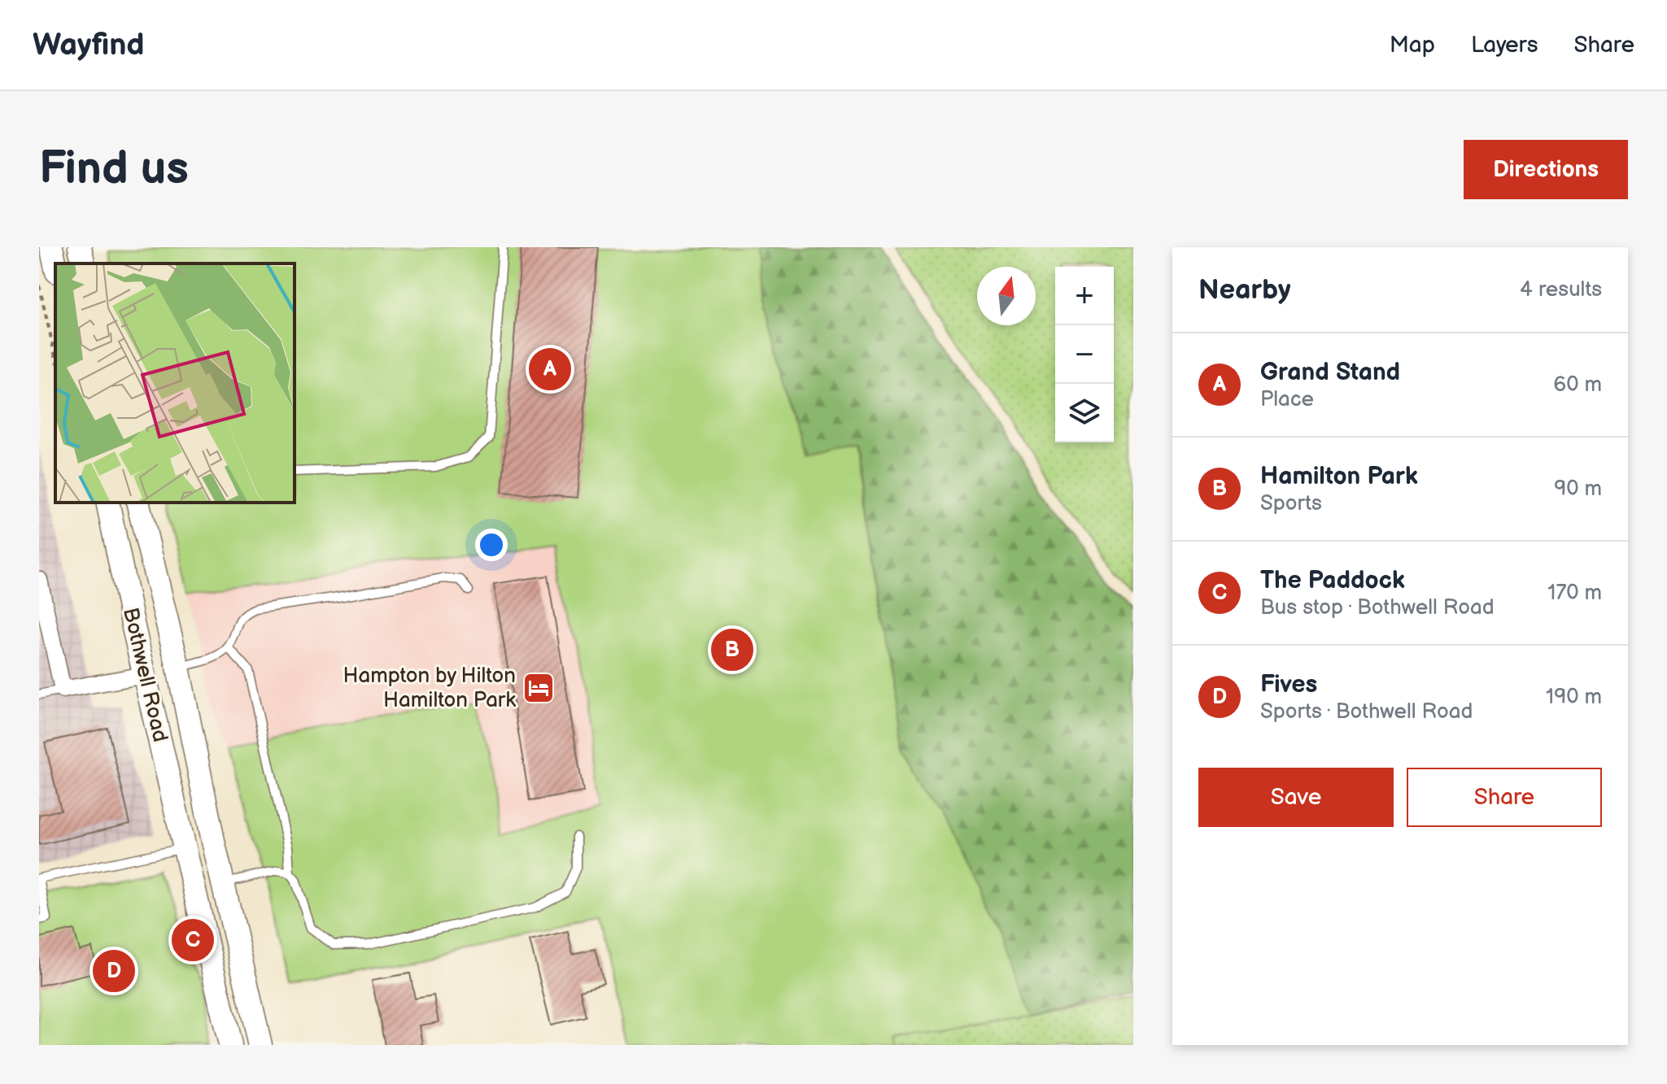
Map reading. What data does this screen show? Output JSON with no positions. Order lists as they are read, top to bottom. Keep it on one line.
{"streets":{"main road":["Bothwell Road"]},"places":{"hotel":["Hampton by Hilton Hamilton Park"]},"north":"top","page":{"header":"Wayfind","nav":["Map","Layers","Share"],"buttons":["Directions",["Save","Share"]],"title":"Find us","heading":["Nearby","4 results"],"map_buttons":["+","−"],"list":[{"mark":"A","name":"Grand Stand","note":"Place","value":"60 m"},{"mark":"B","name":"Hamilton Park","note":"Sports","value":"90 m"},{"mark":"C","name":"The Paddock","note":"Bus stop · Bothwell Road","value":"170 m"},{"mark":"D","name":"Fives","note":"Sports · Bothwell Road","value":"190 m"}],"pins":["A","B","C","D"]}}
